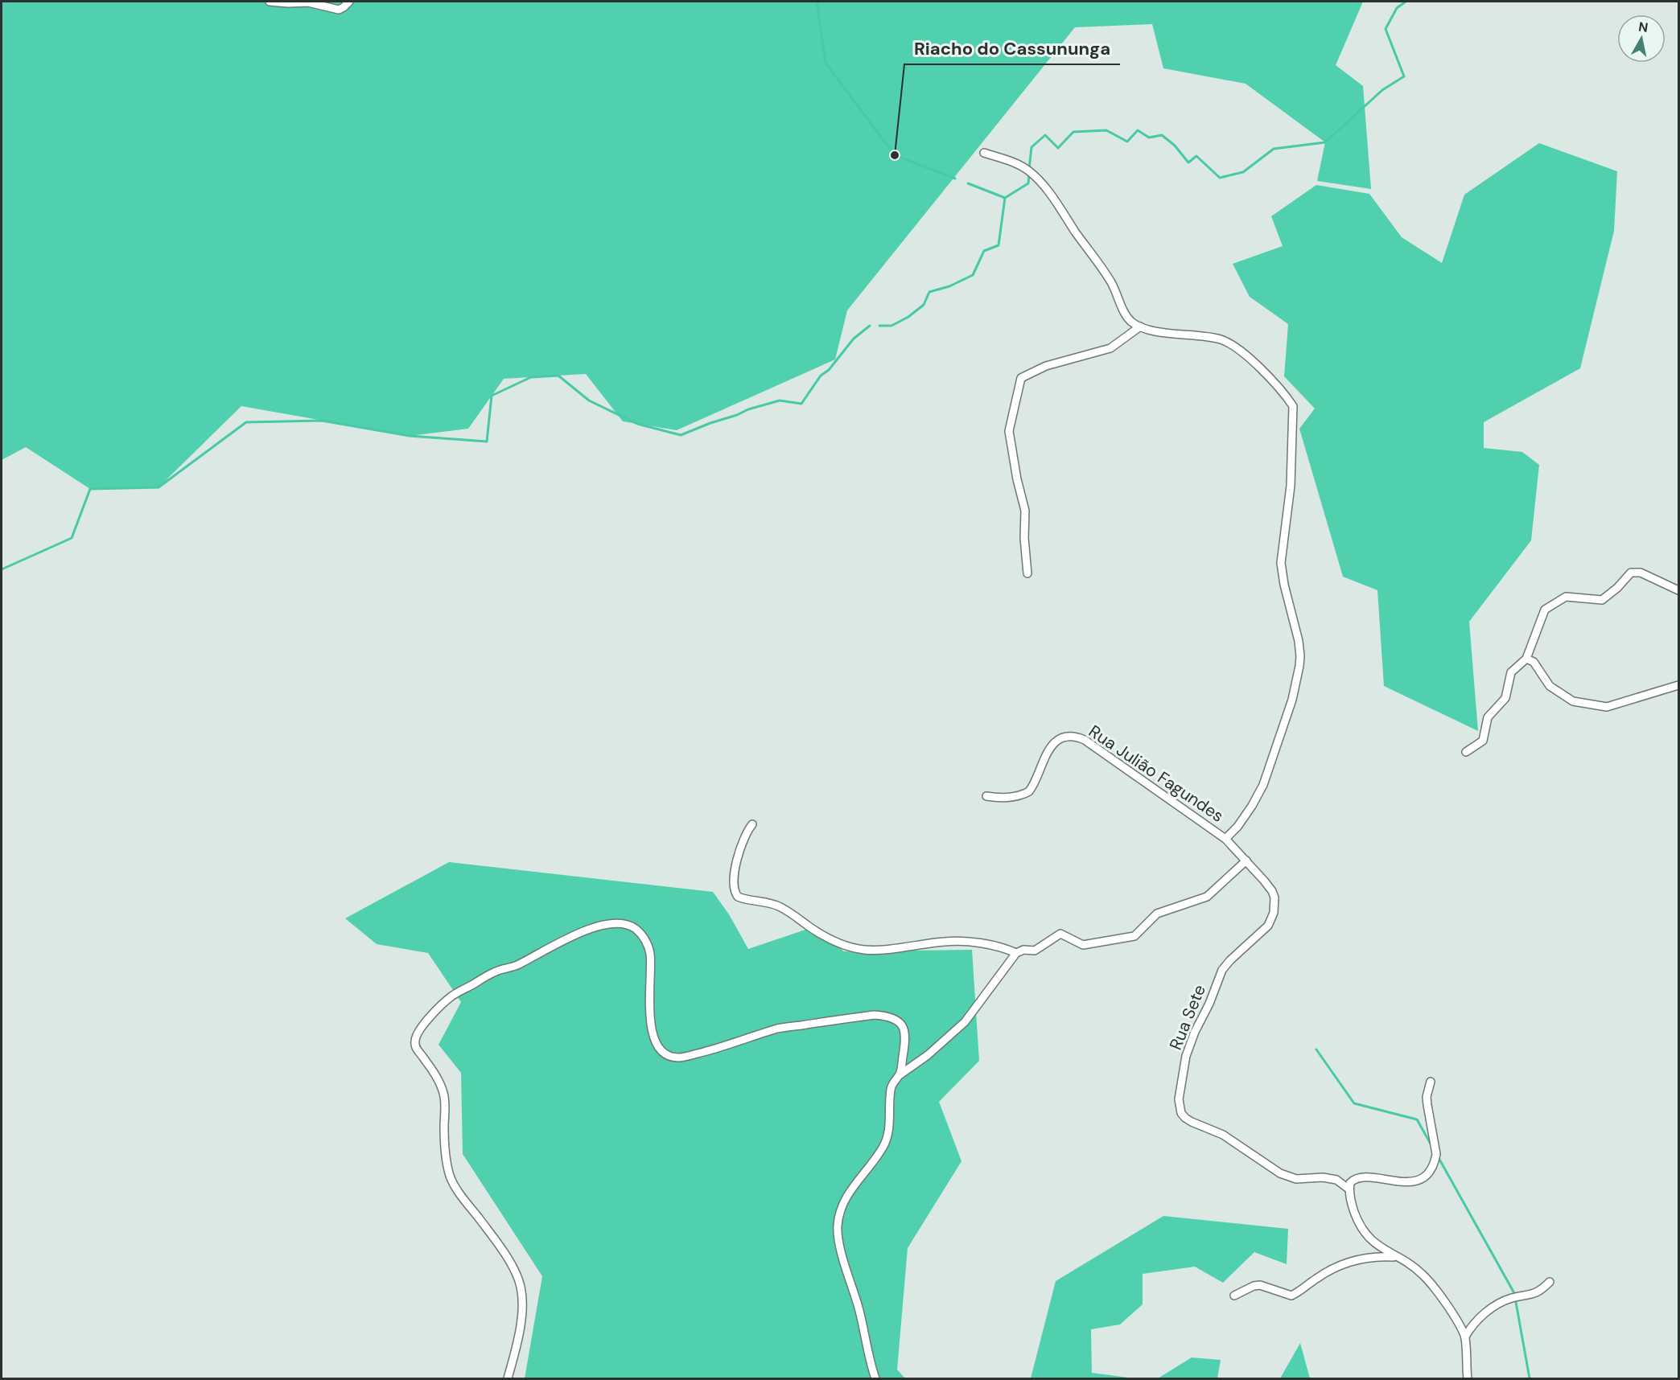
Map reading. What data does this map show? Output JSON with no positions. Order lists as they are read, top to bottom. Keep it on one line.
{"streets":{"street":["Rua Julião Fagundes","Rua Sete"]},"crossings":[["Rua Julião Fagundes","Rua Sete"]],"places":["Riacho do Cassununga"],"north":"top"}
